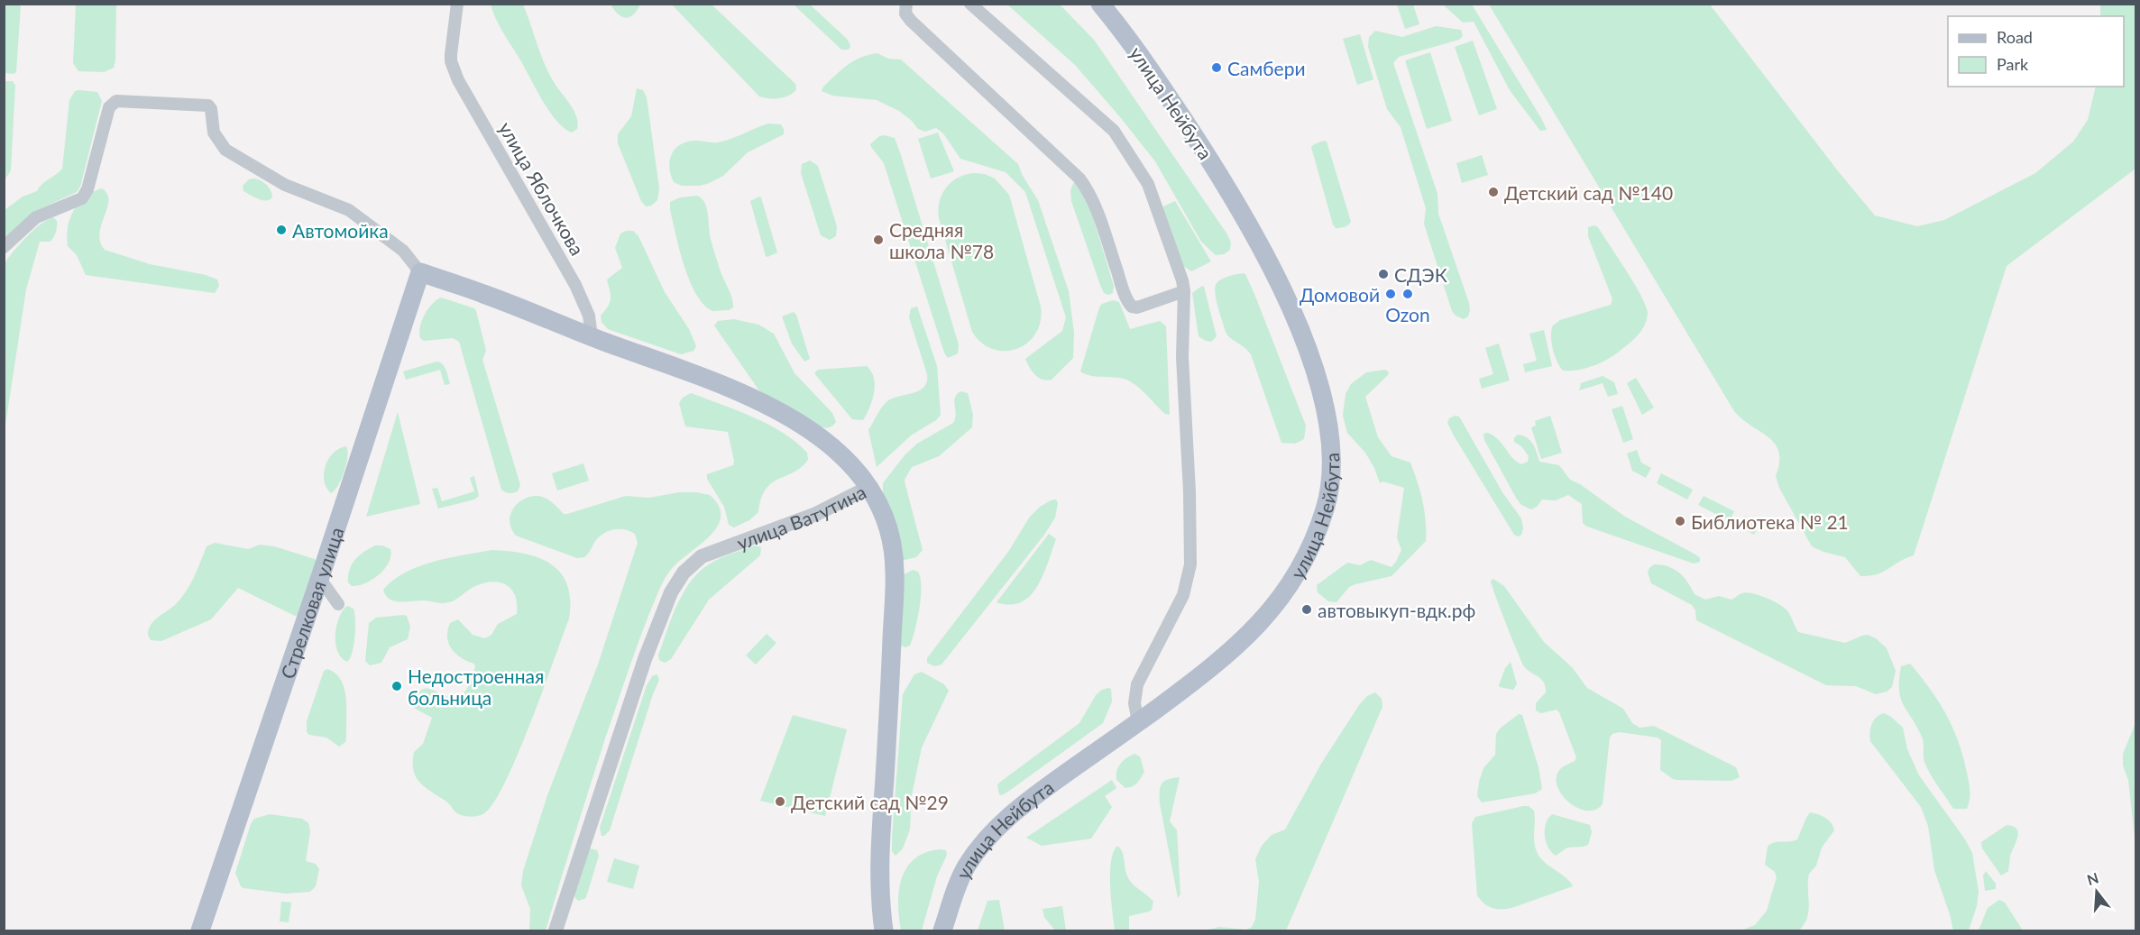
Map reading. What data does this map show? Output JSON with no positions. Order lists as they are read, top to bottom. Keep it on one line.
{"streets":{"main road":["улица Нейбута","улица Ватутина","Стрелковая улица"],"street":["улица Яблочкова"]},"crossings":[["улица Яблочкова","улица Ватутина"],["улица Ватутина","Стрелковая улица"]],"places":["Самбери","Детский сад №140","Автомойка","Средняя школа №78","СДЭК","Домовой","Ozon","Библиотека № 21","автовыкуп-вдк.рф","Недостроенная больница","Детский сад №29"],"legend":["Road","Park"],"north":"top"}
